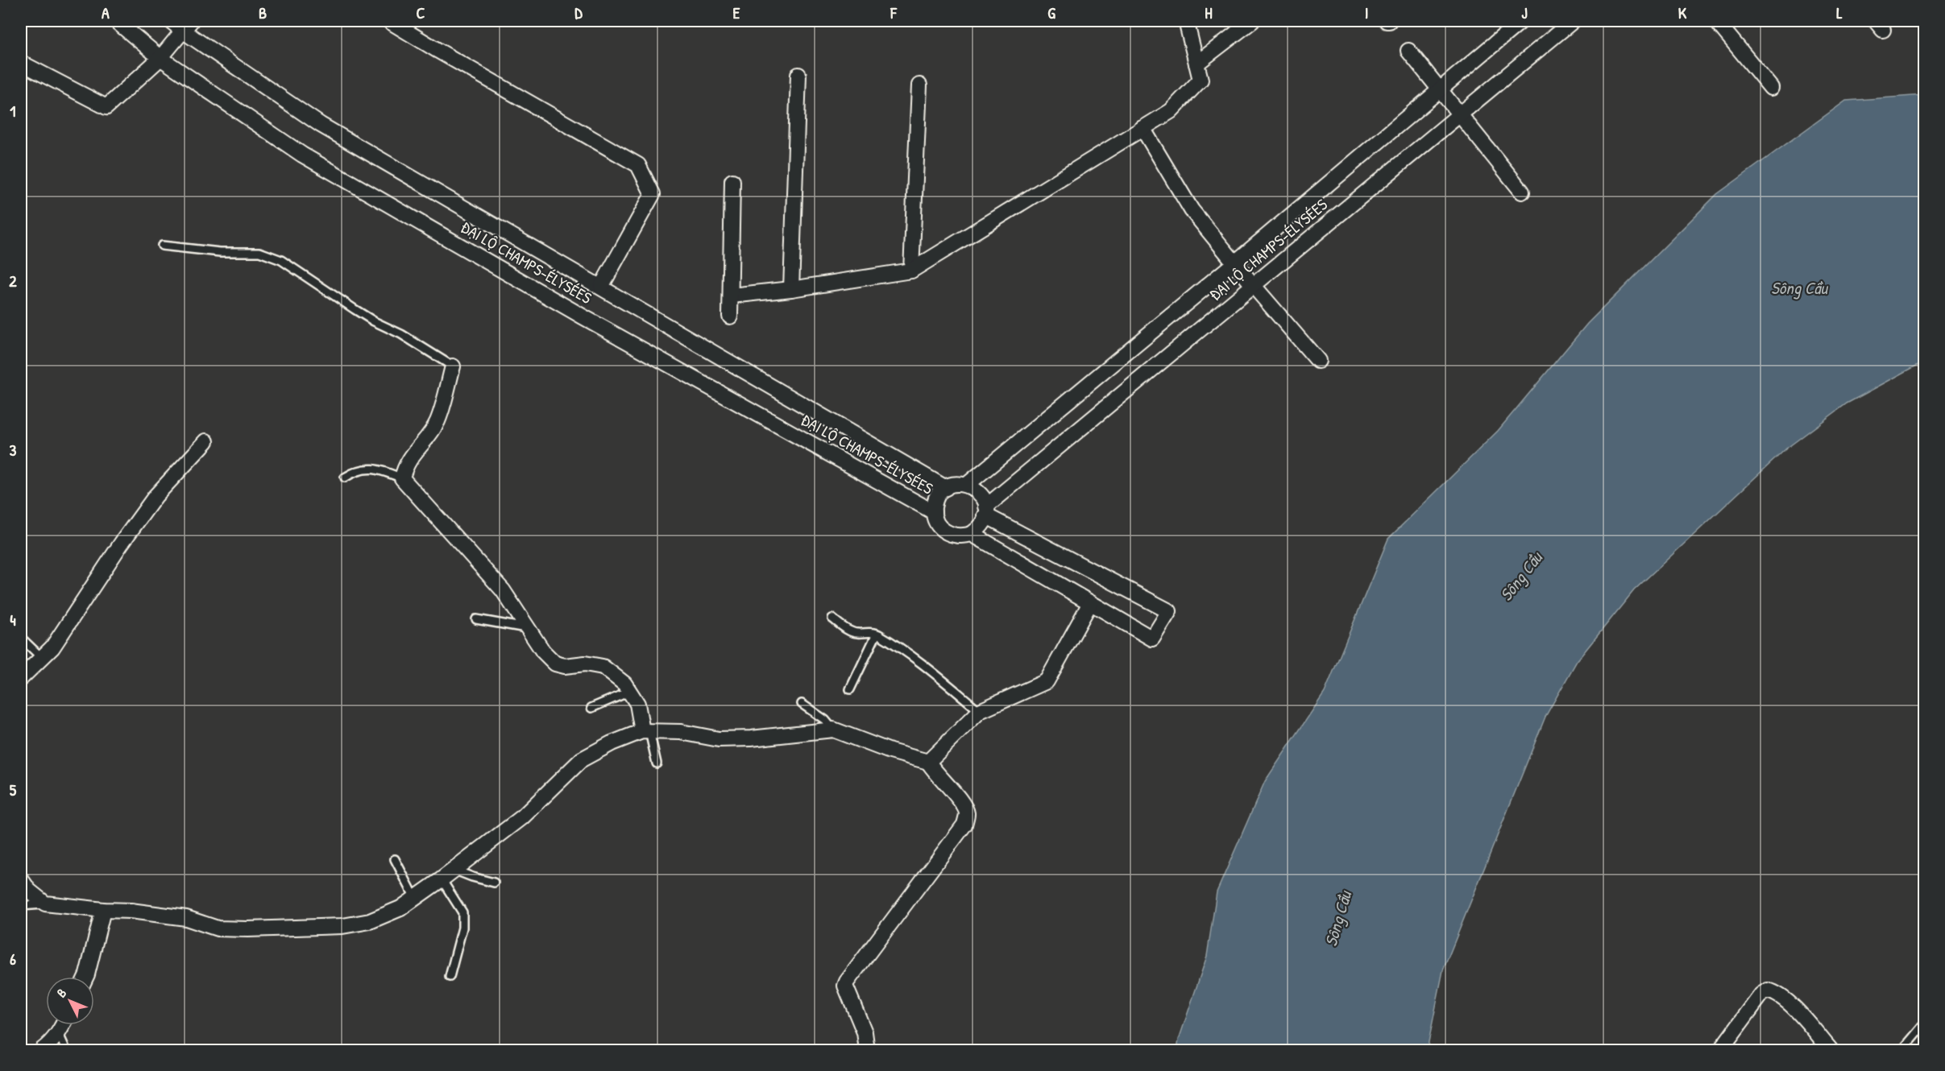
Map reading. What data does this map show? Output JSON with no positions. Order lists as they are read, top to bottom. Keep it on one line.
{"streets":{"street":["ĐẠI LỘ CHAMPS-ÉLYSÉES"]},"water":["Sông Cầu"],"north":"top left","grid":{"columns":["A","B","C","D","E","F","G","H","I","J","K","L"],"rows":["1","2","3","4","5","6"]}}
